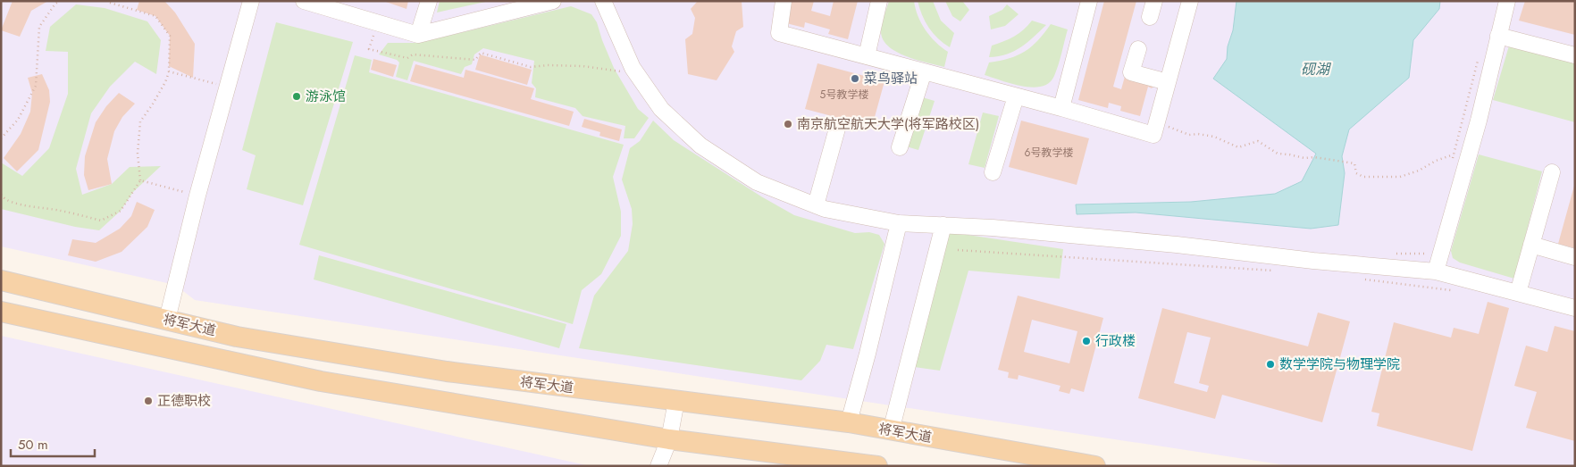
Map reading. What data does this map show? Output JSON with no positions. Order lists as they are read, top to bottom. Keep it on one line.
{"streets":{"main road":["将军大道"]},"water":["砚湖"],"places":["菜鸟驿站","游泳馆","南京航空航天大学(将军路校区)","行政楼","数学学院与物理学院","正德职校"],"house_numbers":["5号教学楼","6号教学楼"],"scale_bar":"50 m"}
